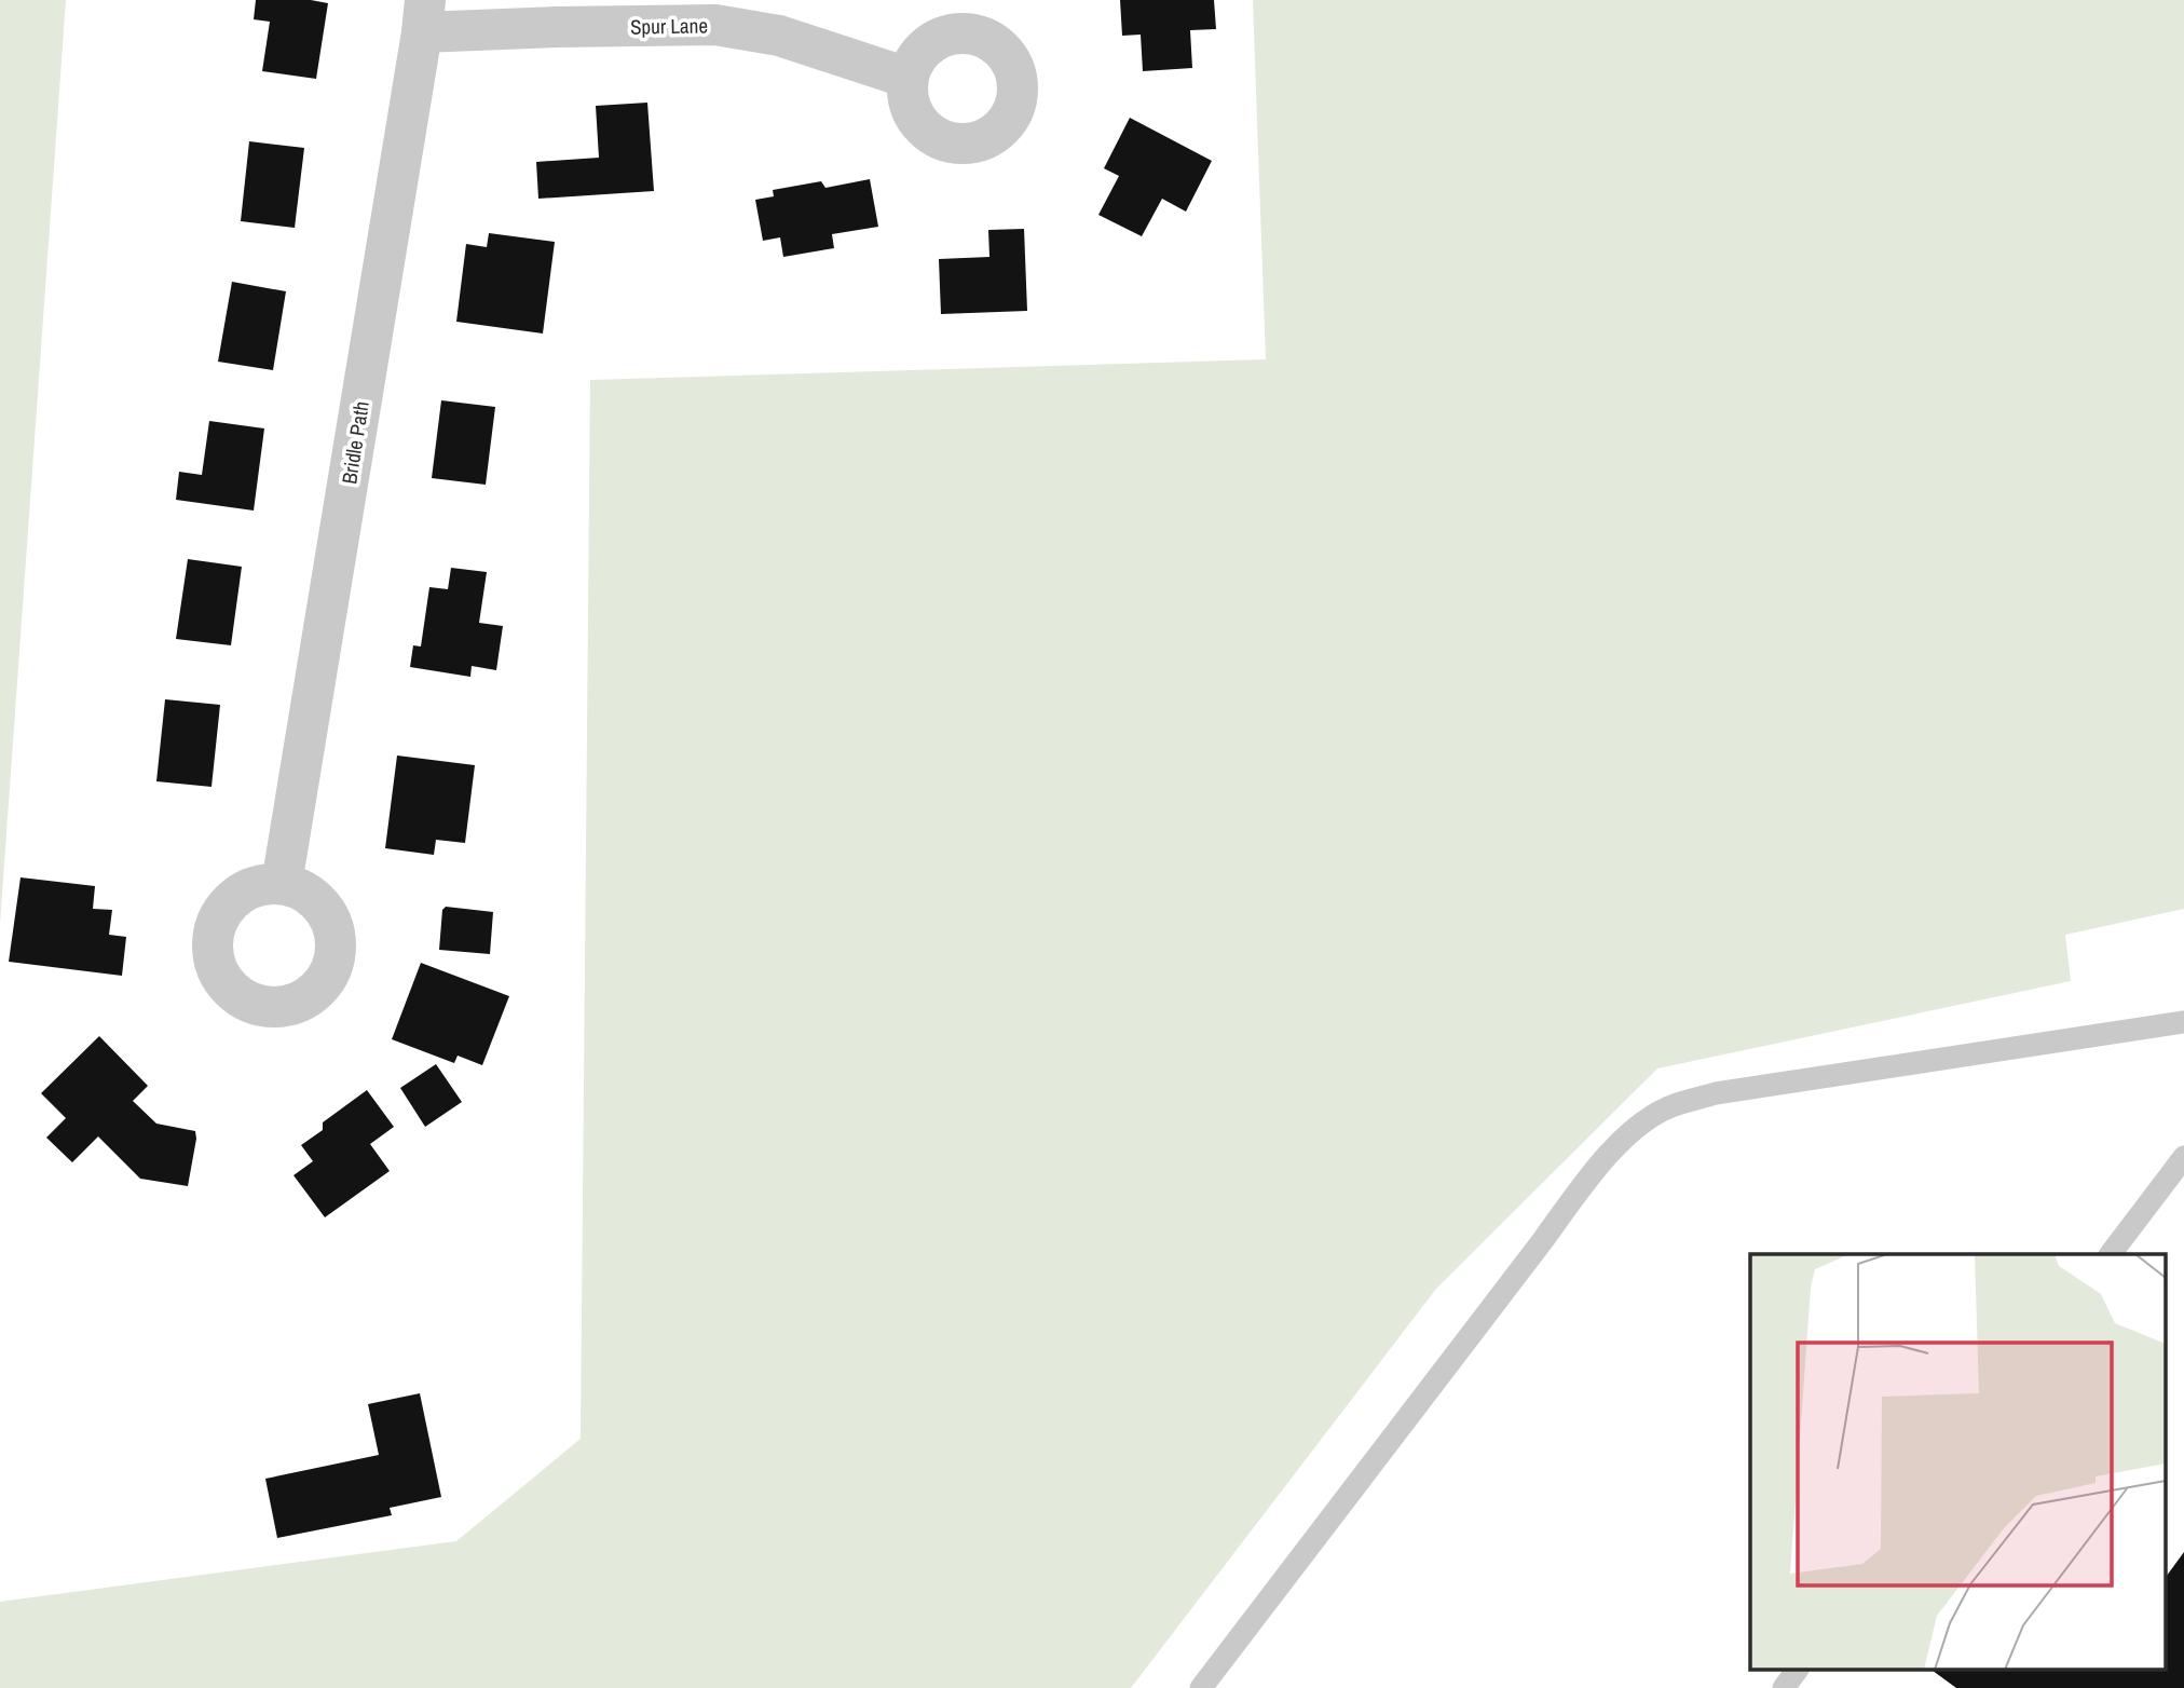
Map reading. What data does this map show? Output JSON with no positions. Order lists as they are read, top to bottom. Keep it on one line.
{"streets":{"street":["Spur Lane","Bridle Path"]},"crossings":[["Spur Lane","Bridle Path"]]}
